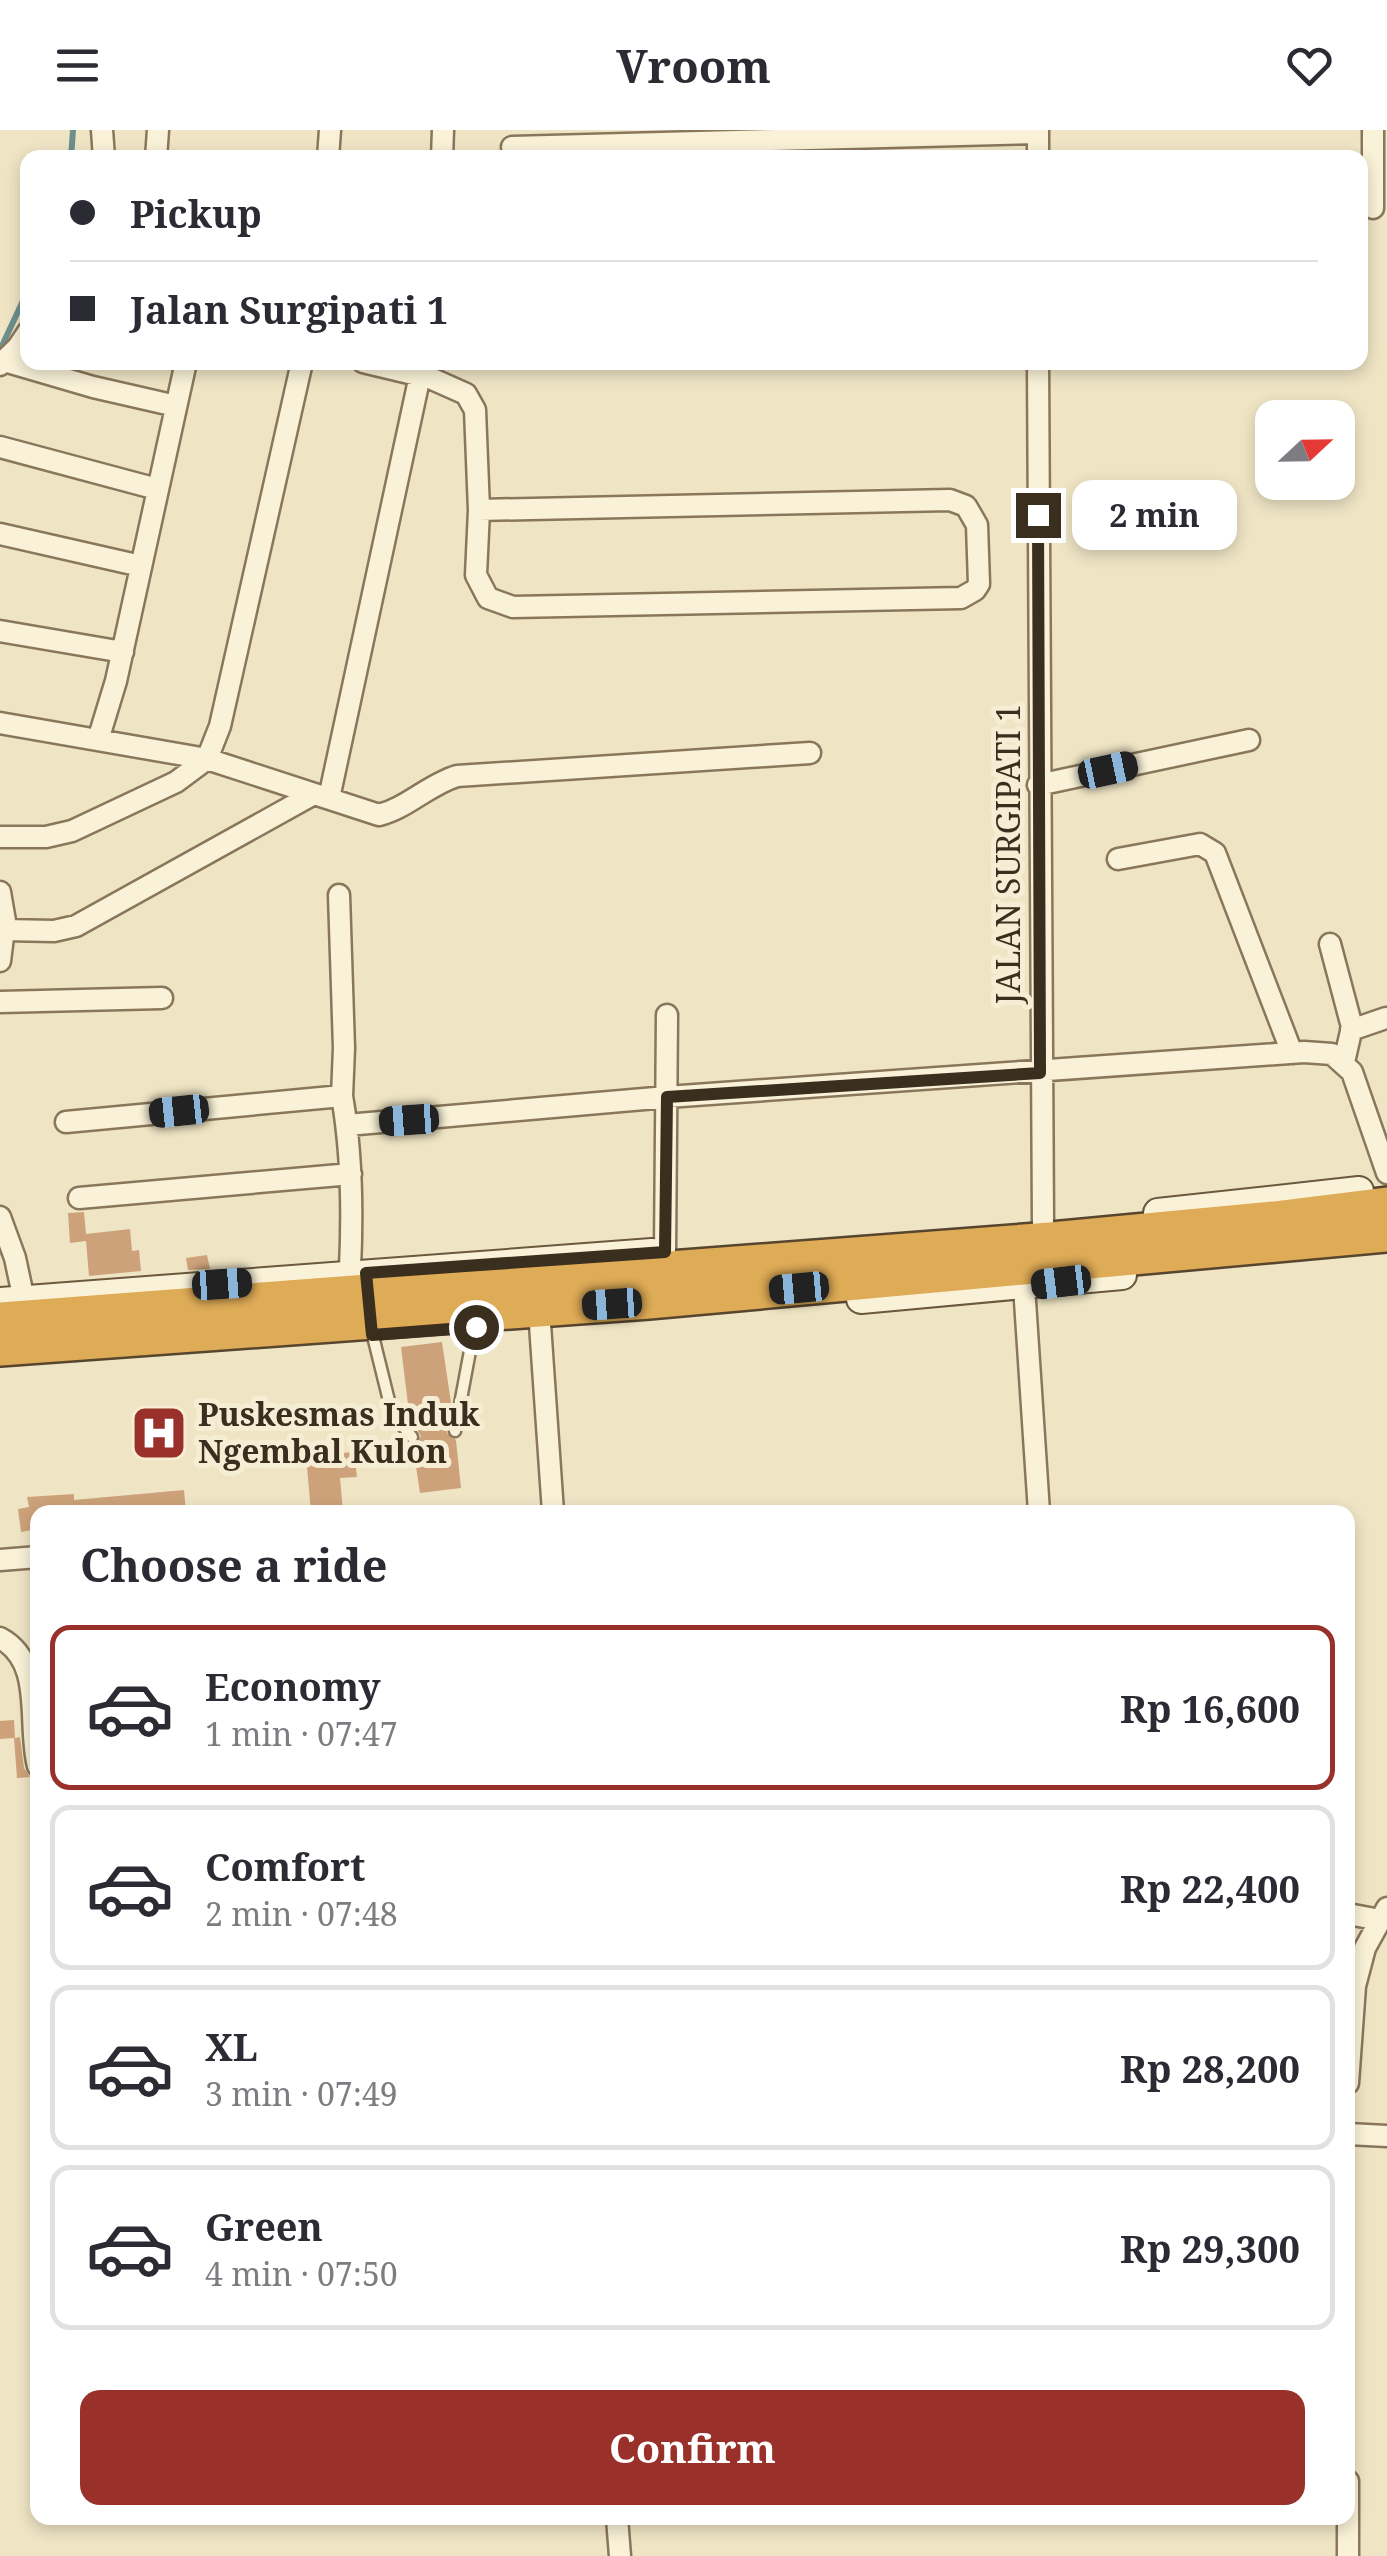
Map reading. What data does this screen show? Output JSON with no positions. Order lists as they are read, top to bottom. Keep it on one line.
{"streets":{"street":["JALAN SURGIPATI 1"]},"places":{"hospital":["Puskesmas Induk Ngembal Kulon"]},"north":"right","page":{"header":"Vroom","banner":["Pickup","Jalan Surgipati 1"],"bubble":"2 min","heading":"Choose a ride","list":[{"name":"Economy","note":"1 min · 07:47","value":"Rp 16,600"},{"name":"Comfort","note":"2 min · 07:48","value":"Rp 22,400"},{"name":"XL","note":"3 min · 07:49","value":"Rp 28,200"},{"name":"Green","note":"4 min · 07:50","value":"Rp 29,300"}],"buttons":"Confirm"}}
